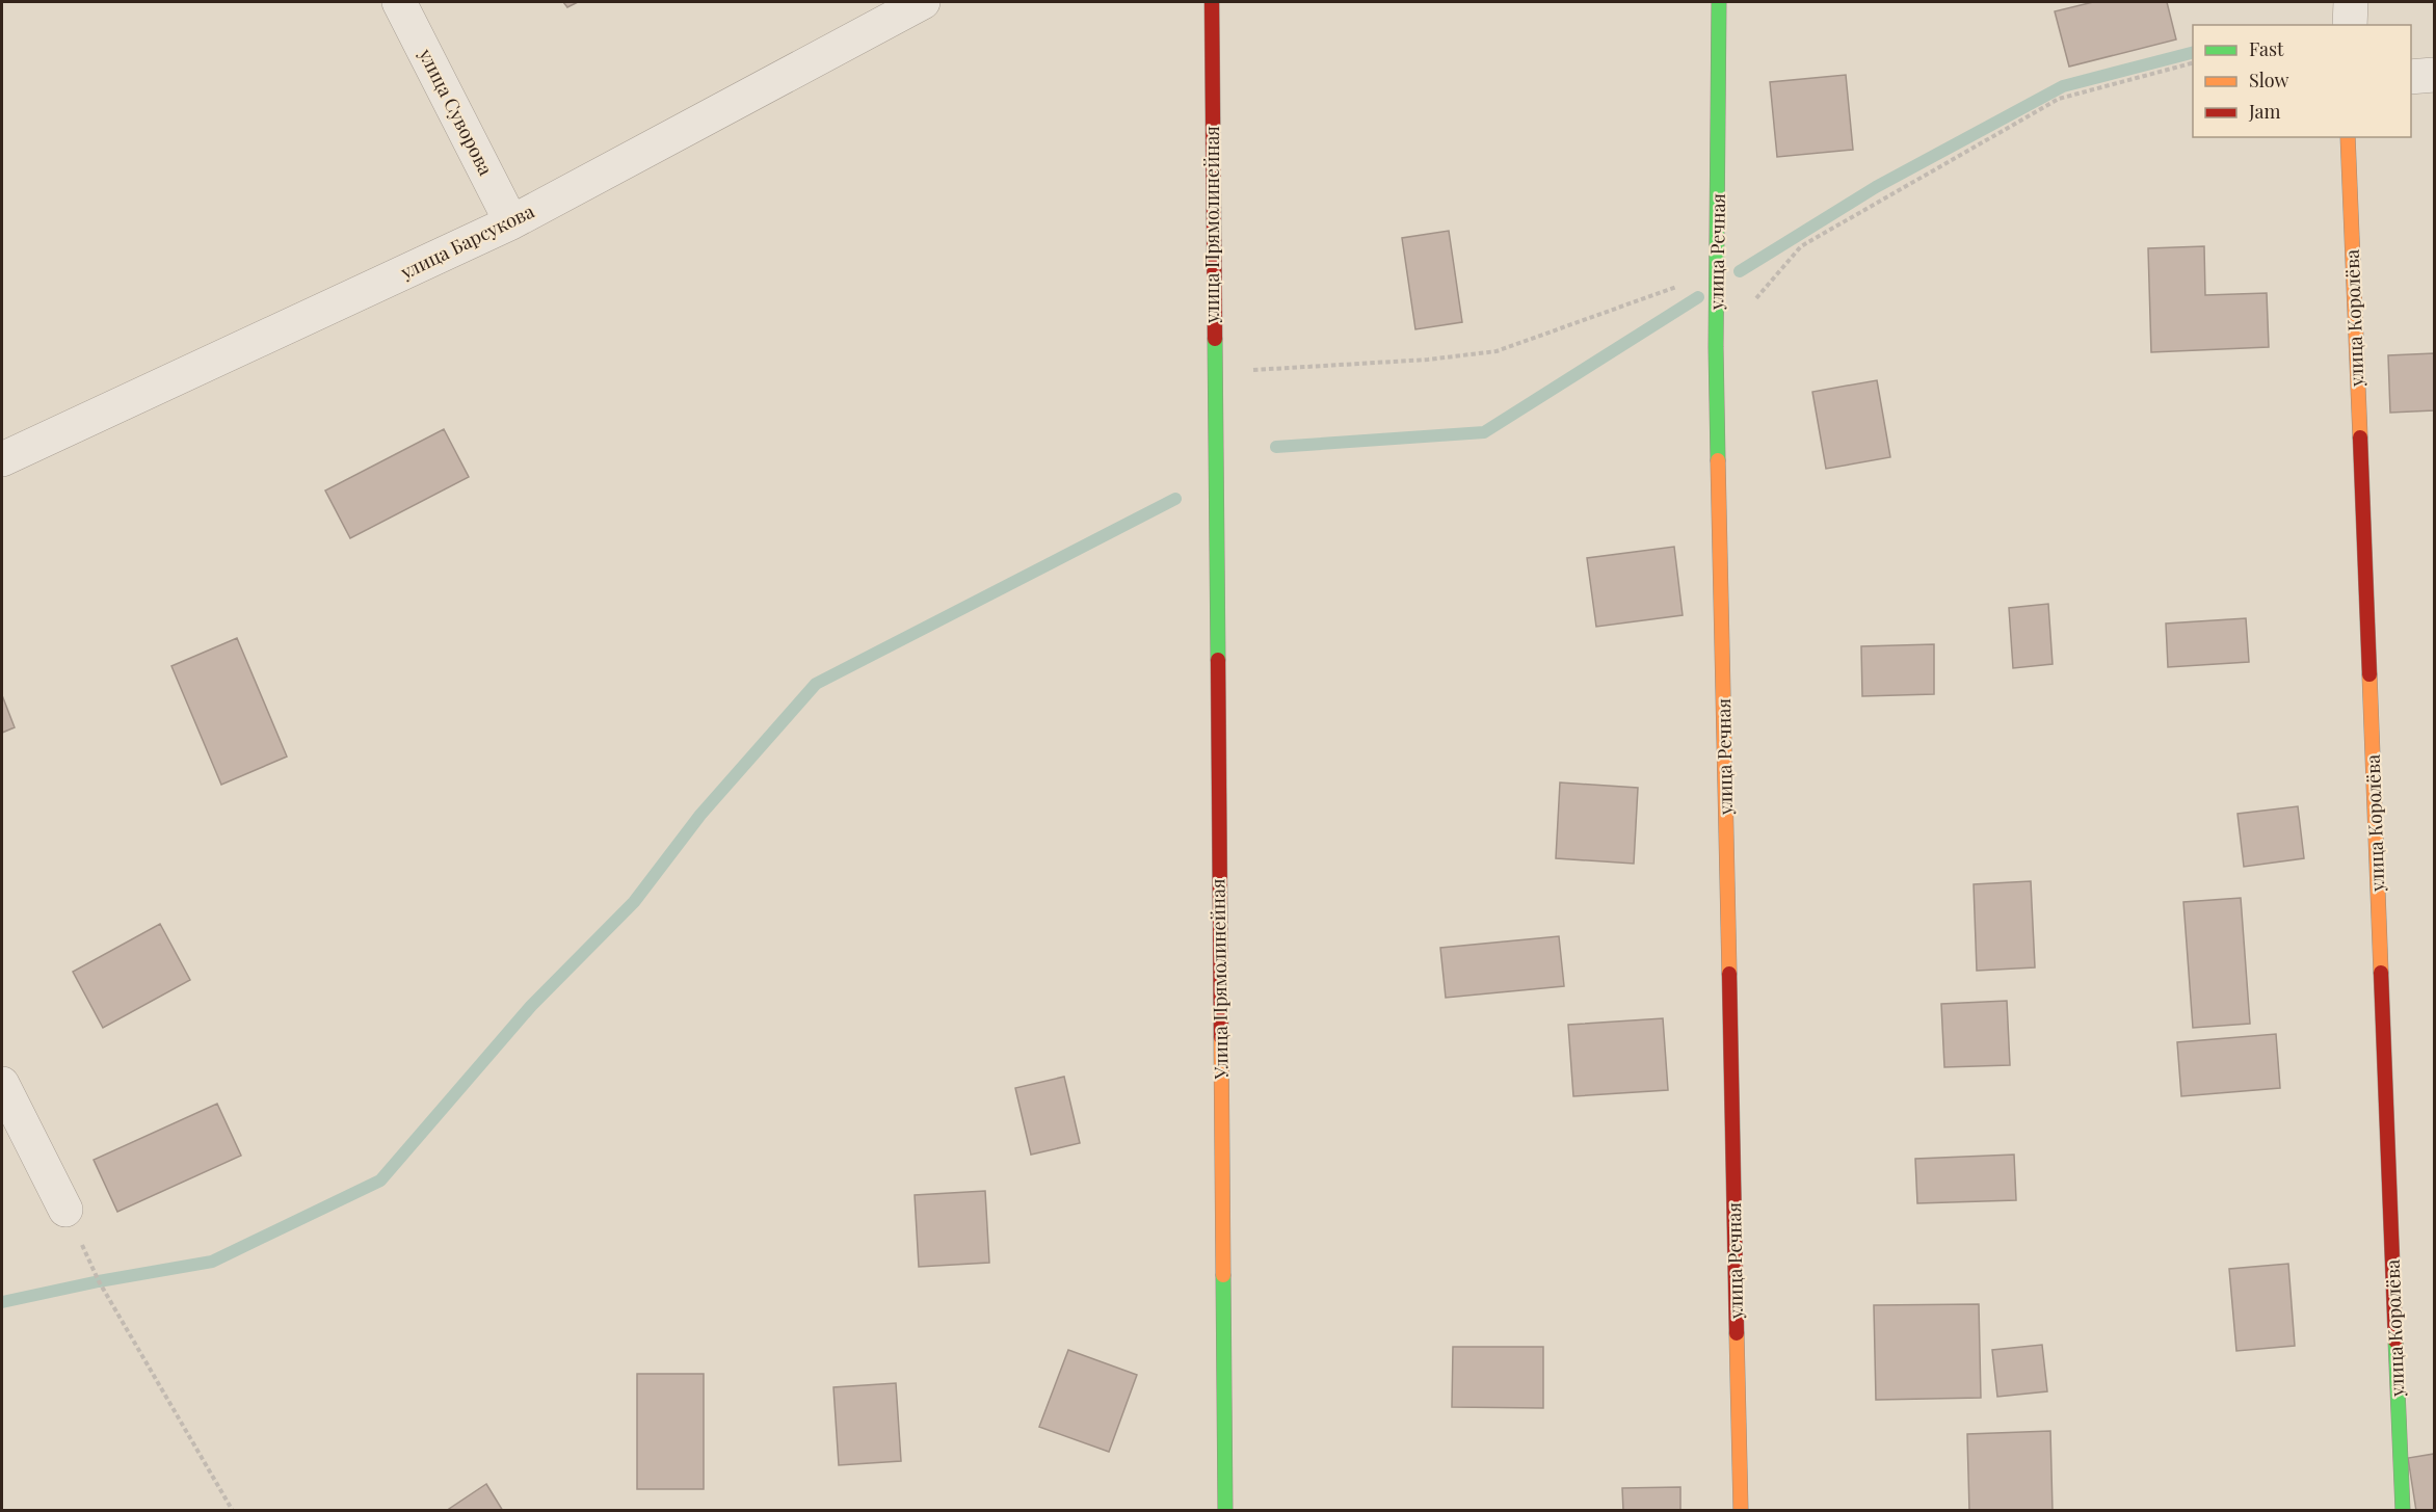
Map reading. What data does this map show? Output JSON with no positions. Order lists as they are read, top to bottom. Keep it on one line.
{"streets":{"street":["улица Суворова","улица Прямолинейная","улица Барсукова","улица Речная","улица Королёва","Улица Прямолинейная"]},"crossings":[["улица Суворова","улица Барсукова"],["улица Прямолинейная","Улица Прямолинейная"]],"legend":["Fast","Slow","Jam"]}
